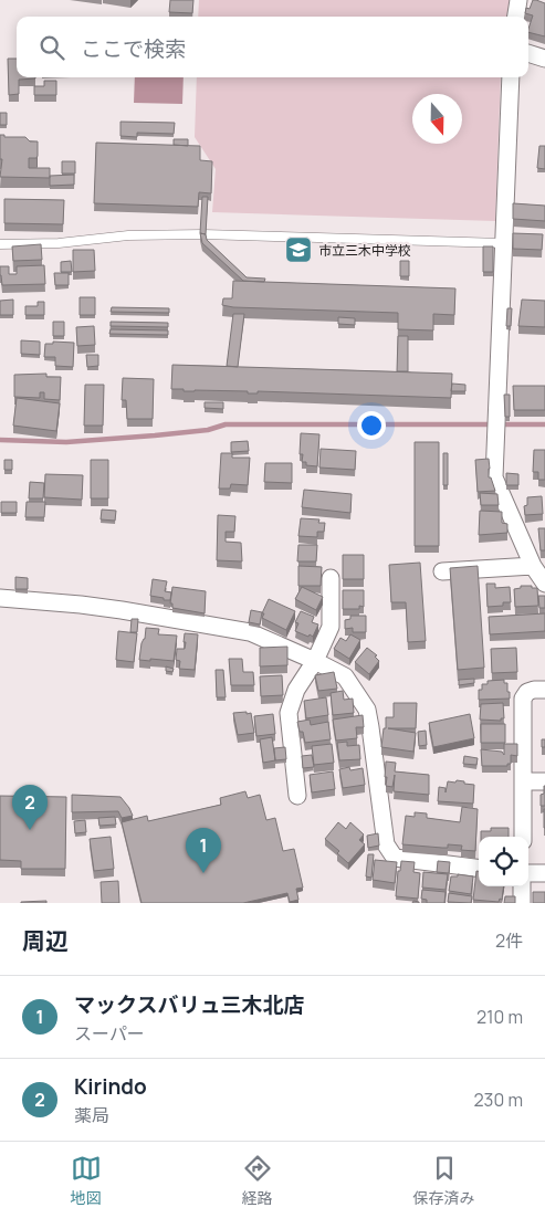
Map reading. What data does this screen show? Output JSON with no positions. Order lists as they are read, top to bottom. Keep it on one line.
{"places":{"school or university":["市立三木中学校"]},"north":"bottom","page":{"search":"ここで検索","pins":["2","1"],"heading":["周辺","2件"],"list":[{"mark":"1","name":"マックスバリュ三木北店","note":"スーパー","value":"210 m"},{"mark":"2","name":"Kirindo","note":"薬局","value":"230 m"}],"nav":["地図","経路","保存済み"]}}
